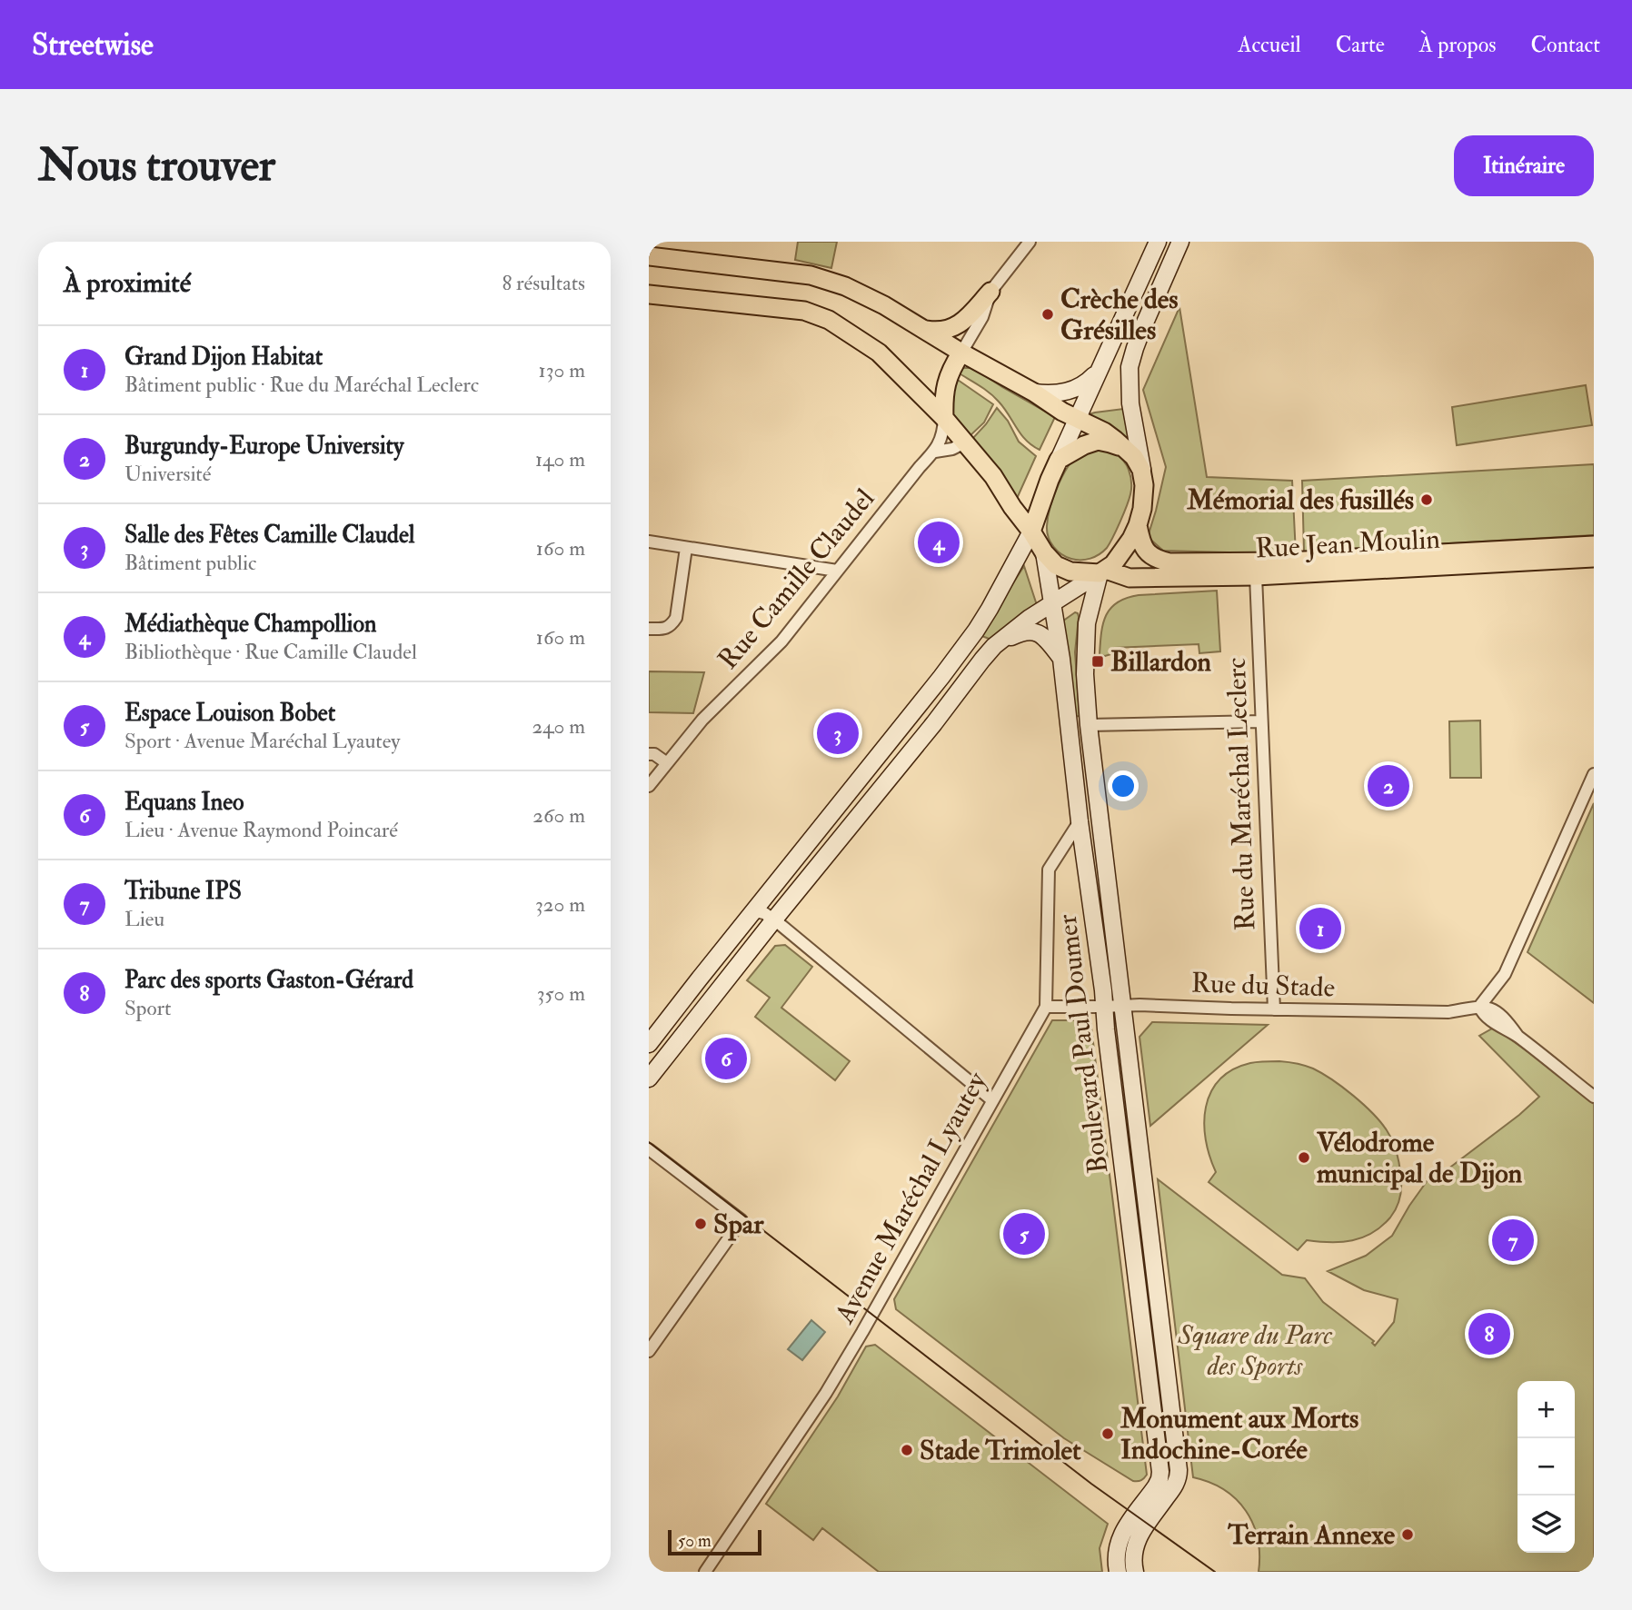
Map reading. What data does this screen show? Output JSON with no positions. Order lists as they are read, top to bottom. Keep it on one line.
{"streets":{"main road":["Rue Jean Moulin","Boulevard Paul Doumer"],"street":["Rue Camille Claudel","Rue du Maréchal Leclerc","Rue du Stade","Avenue Maréchal Lyautey"]},"crossings":[["Rue Jean Moulin","Rue du Maréchal Leclerc"],["Rue Jean Moulin","Boulevard Paul Doumer"],["Rue du Maréchal Leclerc","Rue du Stade"],["Rue du Stade","Boulevard Paul Doumer"],["Rue du Stade","Avenue Maréchal Lyautey"],["Boulevard Paul Doumer","Avenue Maréchal Lyautey"]],"parks":["Square du Parc des Sports"],"places":{"other":["Crèche des Grésilles","Mémorial des fusillés","Vélodrome municipal de Dijon","Spar","Monument aux Morts Indochine-Corée","Stade Trimolet","Terrain Annexe"],"transit":["Billardon"]},"scale_bar":"50 m","page":{"header":"Streetwise","nav":["Accueil","Carte","À propos","Contact"],"buttons":"Itinéraire","title":"Nous trouver","heading":["À proximité","8 résultats"],"list":[{"mark":"1","name":"Grand Dijon Habitat","note":"Bâtiment public · Rue du Maréchal Leclerc","value":"130 m"},{"mark":"2","name":"Burgundy-Europe University","note":"Université","value":"140 m"},{"mark":"3","name":"Salle des Fêtes Camille Claudel","note":"Bâtiment public","value":"160 m"},{"mark":"4","name":"Médiathèque Champollion","note":"Bibliothèque · Rue Camille Claudel","value":"160 m"},{"mark":"5","name":"Espace Louison Bobet","note":"Sport · Avenue Maréchal Lyautey","value":"240 m"},{"mark":"6","name":"Equans Ineo","note":"Lieu · Avenue Raymond Poincaré","value":"260 m"},{"mark":"7","name":"Tribune IPS","note":"Lieu","value":"320 m"},{"mark":"8","name":"Parc des sports Gaston-Gérard","note":"Sport","value":"350 m"}],"pins":["4","3","2","1","6","5","7","8"],"map_buttons":["+","−"],"scale":"50 m"}}
